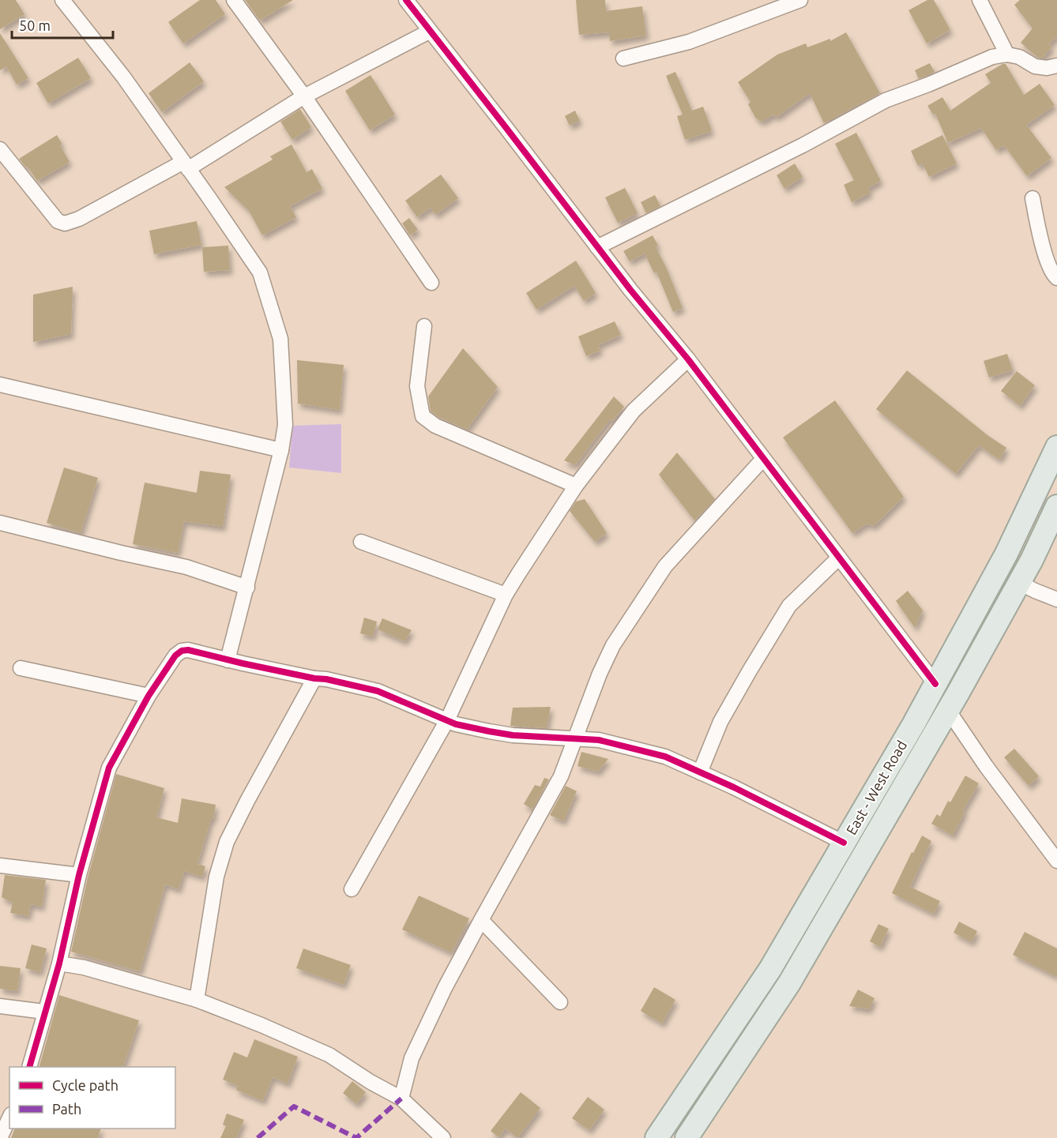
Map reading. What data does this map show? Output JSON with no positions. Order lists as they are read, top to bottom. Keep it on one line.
{"streets":{"main road":["East - West Road"]},"legend":["Cycle path","Path"],"scale_bar":"50 m"}
